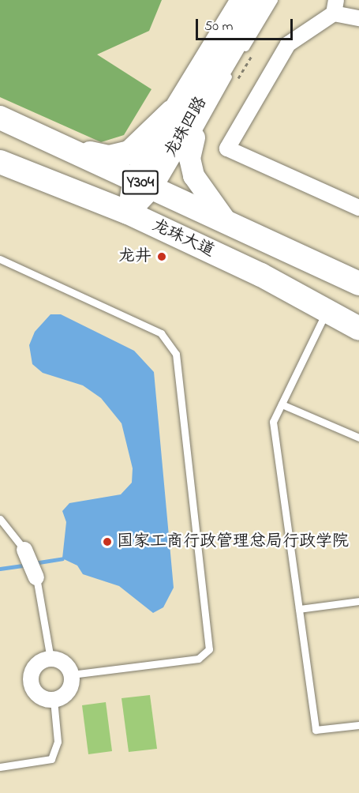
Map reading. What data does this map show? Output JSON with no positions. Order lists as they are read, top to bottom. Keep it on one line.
{"streets":{"main road":["龙珠四路","Y304","龙珠大道"]},"crossings":[["龙珠四路","龙珠大道"]],"places":["龙井","国家工商行政管理总局行政学院"],"scale_bar":"50 m"}
